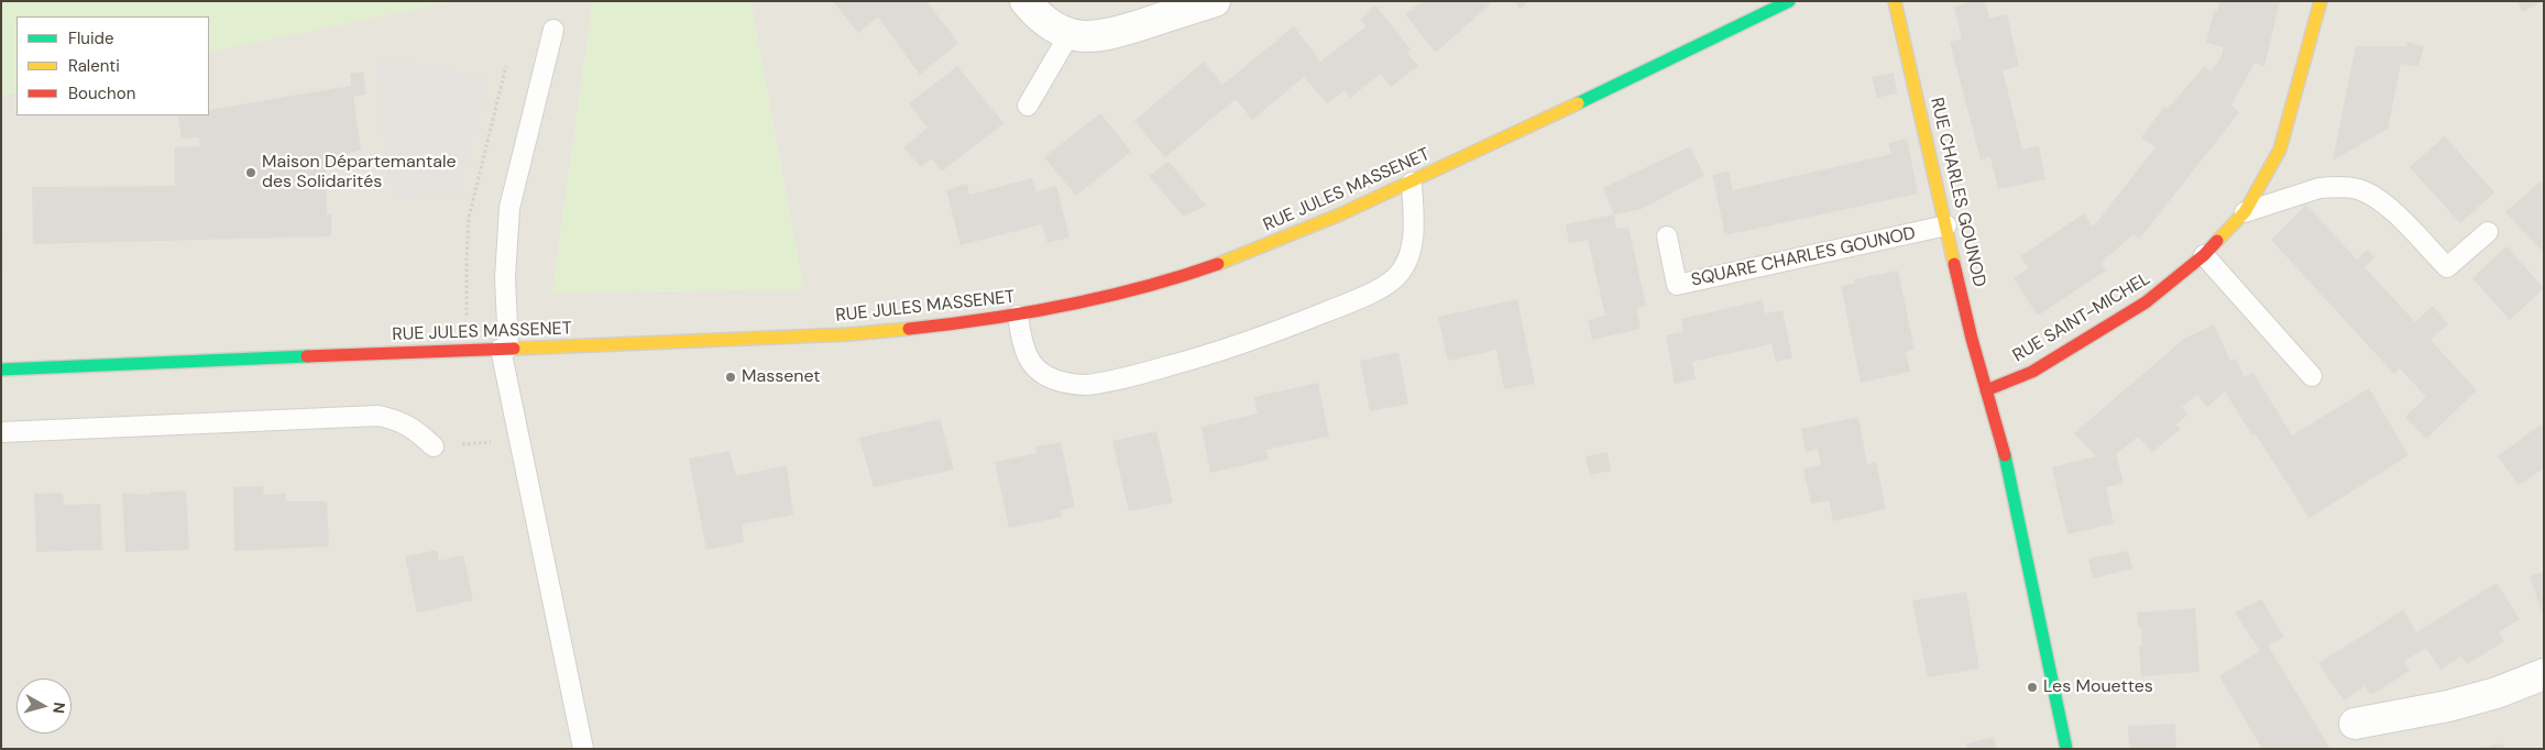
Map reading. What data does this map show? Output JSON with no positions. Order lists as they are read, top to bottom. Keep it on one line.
{"streets":{"street":["RUE JULES MASSENET","RUE CHARLES GOUNOD","RUE SAINT-MICHEL"],"lane":["SQUARE CHARLES GOUNOD"]},"crossings":[["RUE CHARLES GOUNOD","SQUARE CHARLES GOUNOD"],["RUE CHARLES GOUNOD","RUE SAINT-MICHEL"]],"places":["Maison Départemantale des Solidarités","Massenet","Les Mouettes"],"legend":["Fluide","Ralenti","Bouchon"],"north":"right"}
